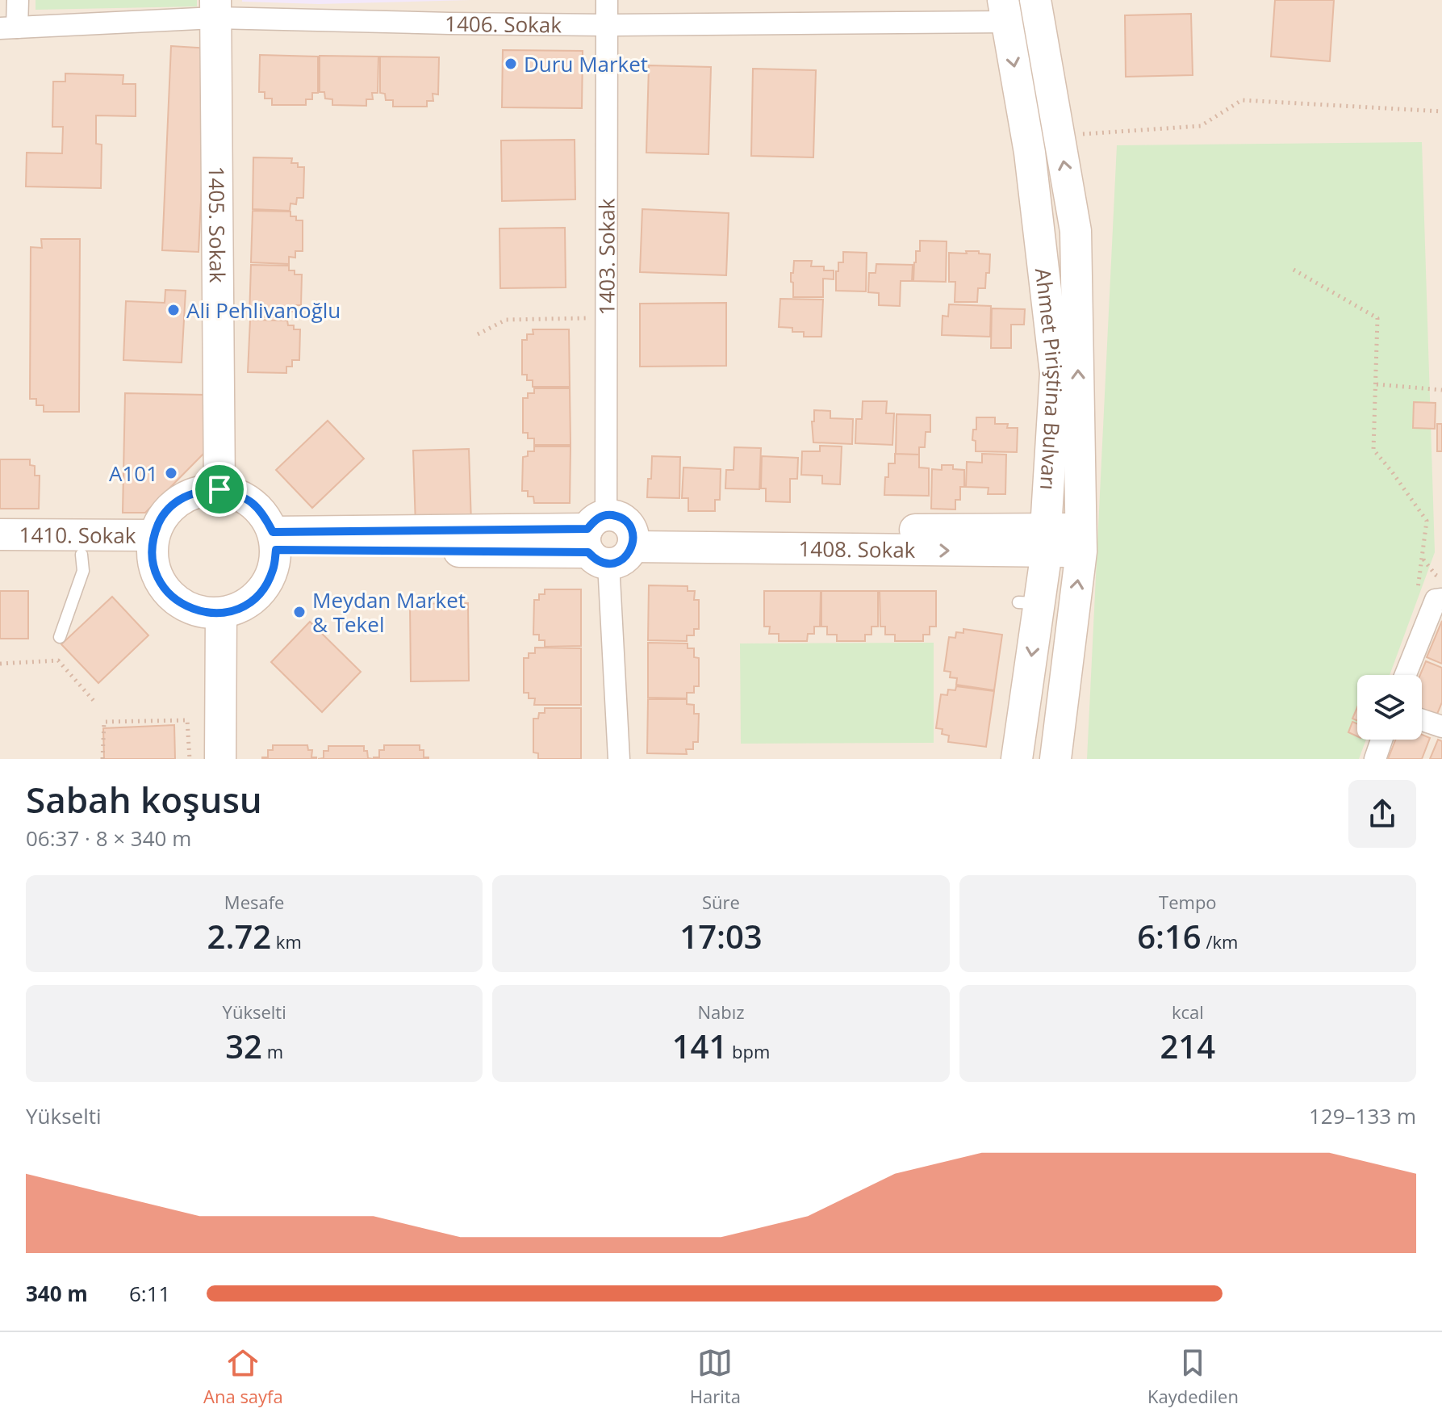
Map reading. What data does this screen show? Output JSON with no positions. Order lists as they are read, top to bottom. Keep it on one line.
{"streets":{"main road":["1405. Sokak","Ahmet Piriştina Bulvarı","1410. Sokak","1408. Sokak"],"street":["1406. Sokak","1403. Sokak"]},"crossings":[["1406. Sokak","1405. Sokak"],["1406. Sokak","1403. Sokak"],["1406. Sokak","Ahmet Piriştina Bulvarı"],["1405. Sokak","1410. Sokak"],["1405. Sokak","1408. Sokak"],["1403. Sokak","1408. Sokak"],["Ahmet Piriştina Bulvarı","1408. Sokak"],["1410. Sokak","1408. Sokak"]],"places":["Duru Market","Ali Pehlivanoğlu","A101","Meydan Market & Tekel"],"page":{"heading":["Sabah koşusu","06:37 · 8 × 340 m"],"stats":[["Mesafe","2.72 km"],["Süre","17:03"],["Tempo","6:16 /km"],["Yükselti","32 m"],["Nabız","141 bpm"],["kcal","214"]],"chart":["Yükselti","129–133 m"],"list":[{"name":"340 m","note":"6:11"}],"tabs":["Ana sayfa","Harita","Kaydedilen"]}}
